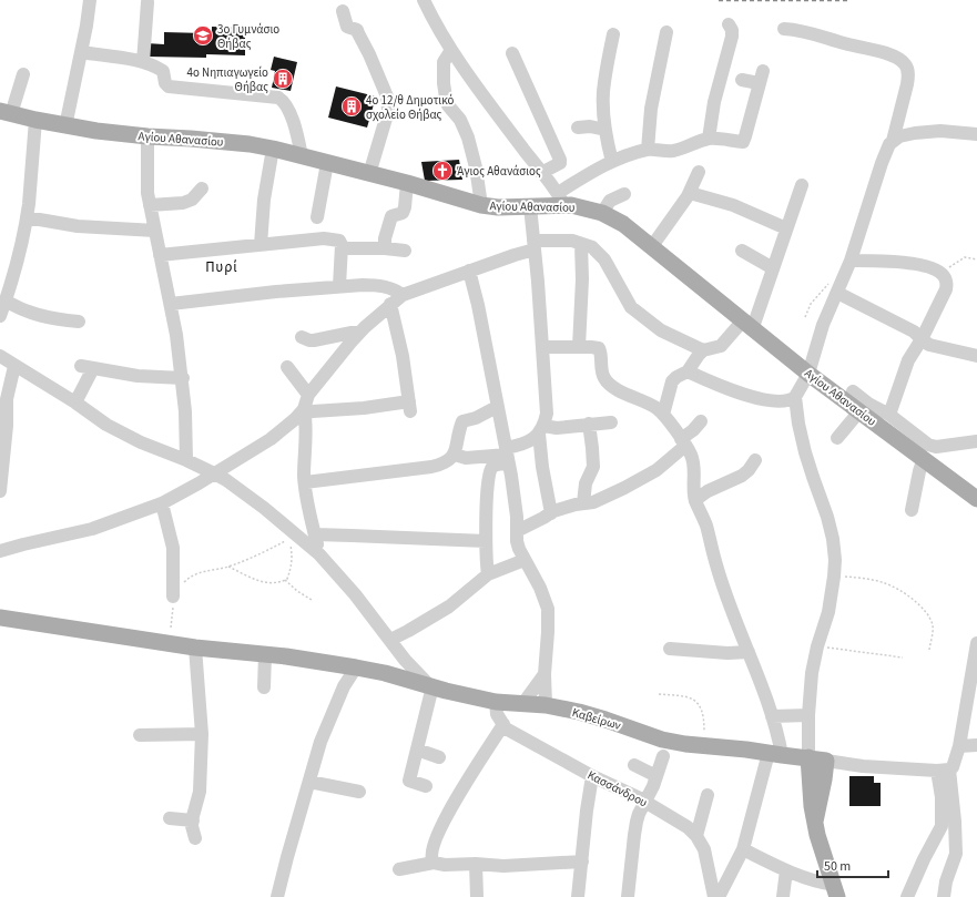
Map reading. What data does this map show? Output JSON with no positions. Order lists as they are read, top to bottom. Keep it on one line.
{"streets":{"main road":["Αγίου Αθανασίου","Καβείρων"],"street":["Κασσάνδρου"]},"districts":["Πυρί"],"places":{"school or university":["3ο Γυμνάσιο Θήβας"],"building":["4ο Νηπιαγωγείο Θήβας","4ο 12/θ Δημοτικό σχολείο Θήβας"],"church":["Άγιος Αθανάσιος"]},"scale_bar":"50 m"}
